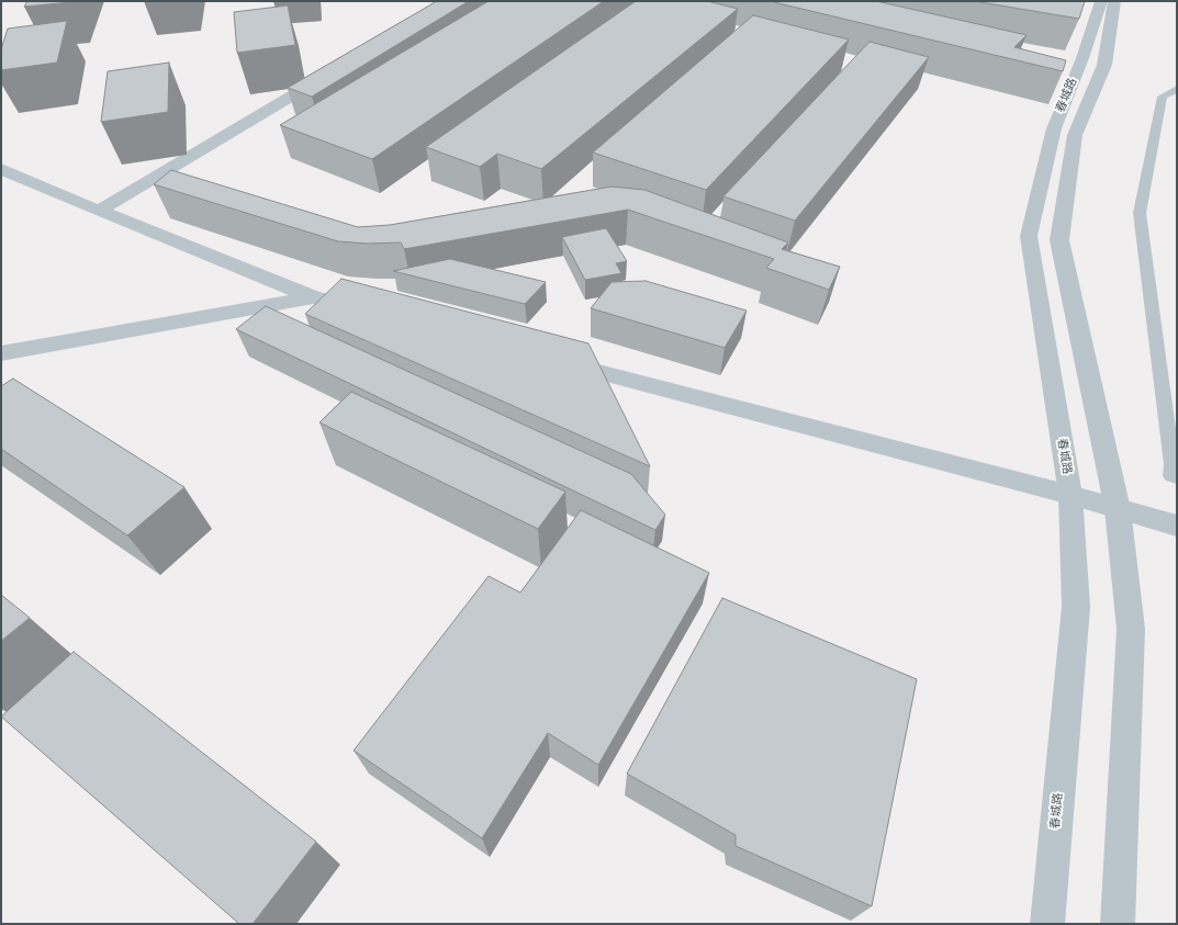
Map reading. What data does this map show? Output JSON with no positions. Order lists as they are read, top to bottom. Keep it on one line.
{"streets":{"street":["春城路"]}}
